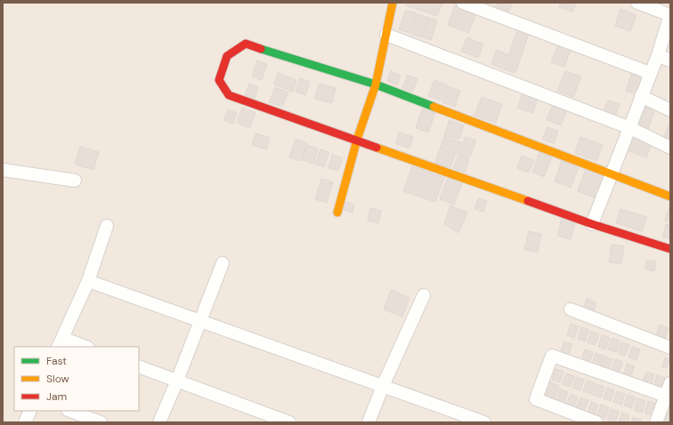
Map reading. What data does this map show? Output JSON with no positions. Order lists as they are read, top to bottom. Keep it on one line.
{"legend":["Fast","Slow","Jam"]}
